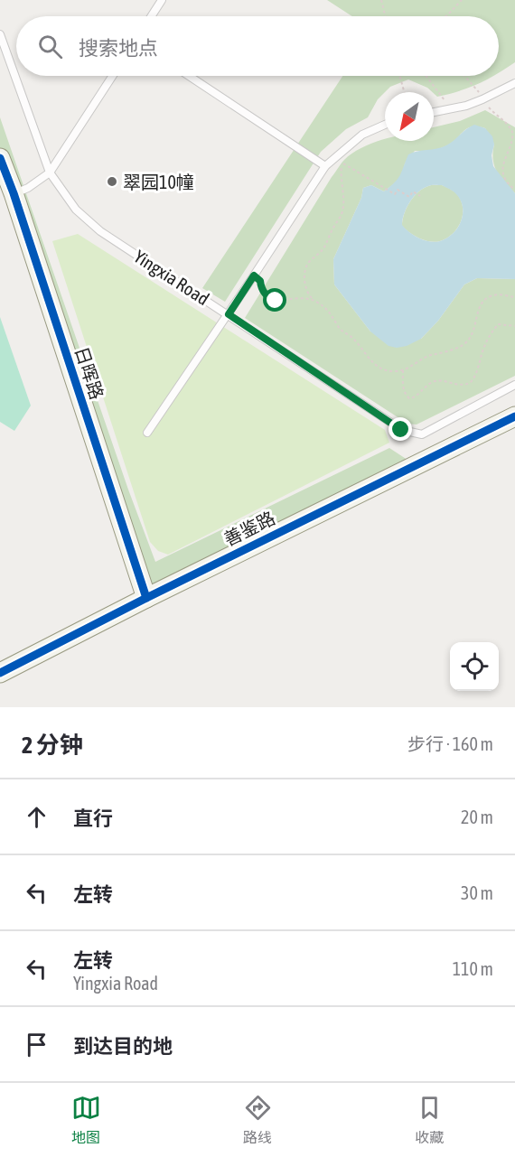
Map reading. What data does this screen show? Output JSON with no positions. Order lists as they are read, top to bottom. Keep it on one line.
{"streets":{"street":["日晖路","善鉴路"],"lane":["Yingxia Road"]},"crossings":[["日晖路","善鉴路"]],"places":["翠园10幢"],"north":"bottom left","page":{"search":"搜索地点","heading":["2 分钟","步行 · 160 m"],"list":[["直行","20 m"],["左转","30 m"],["左转","Yingxia Road","110 m"],"到达目的地"],"nav":["地图","路线","收藏"]}}
